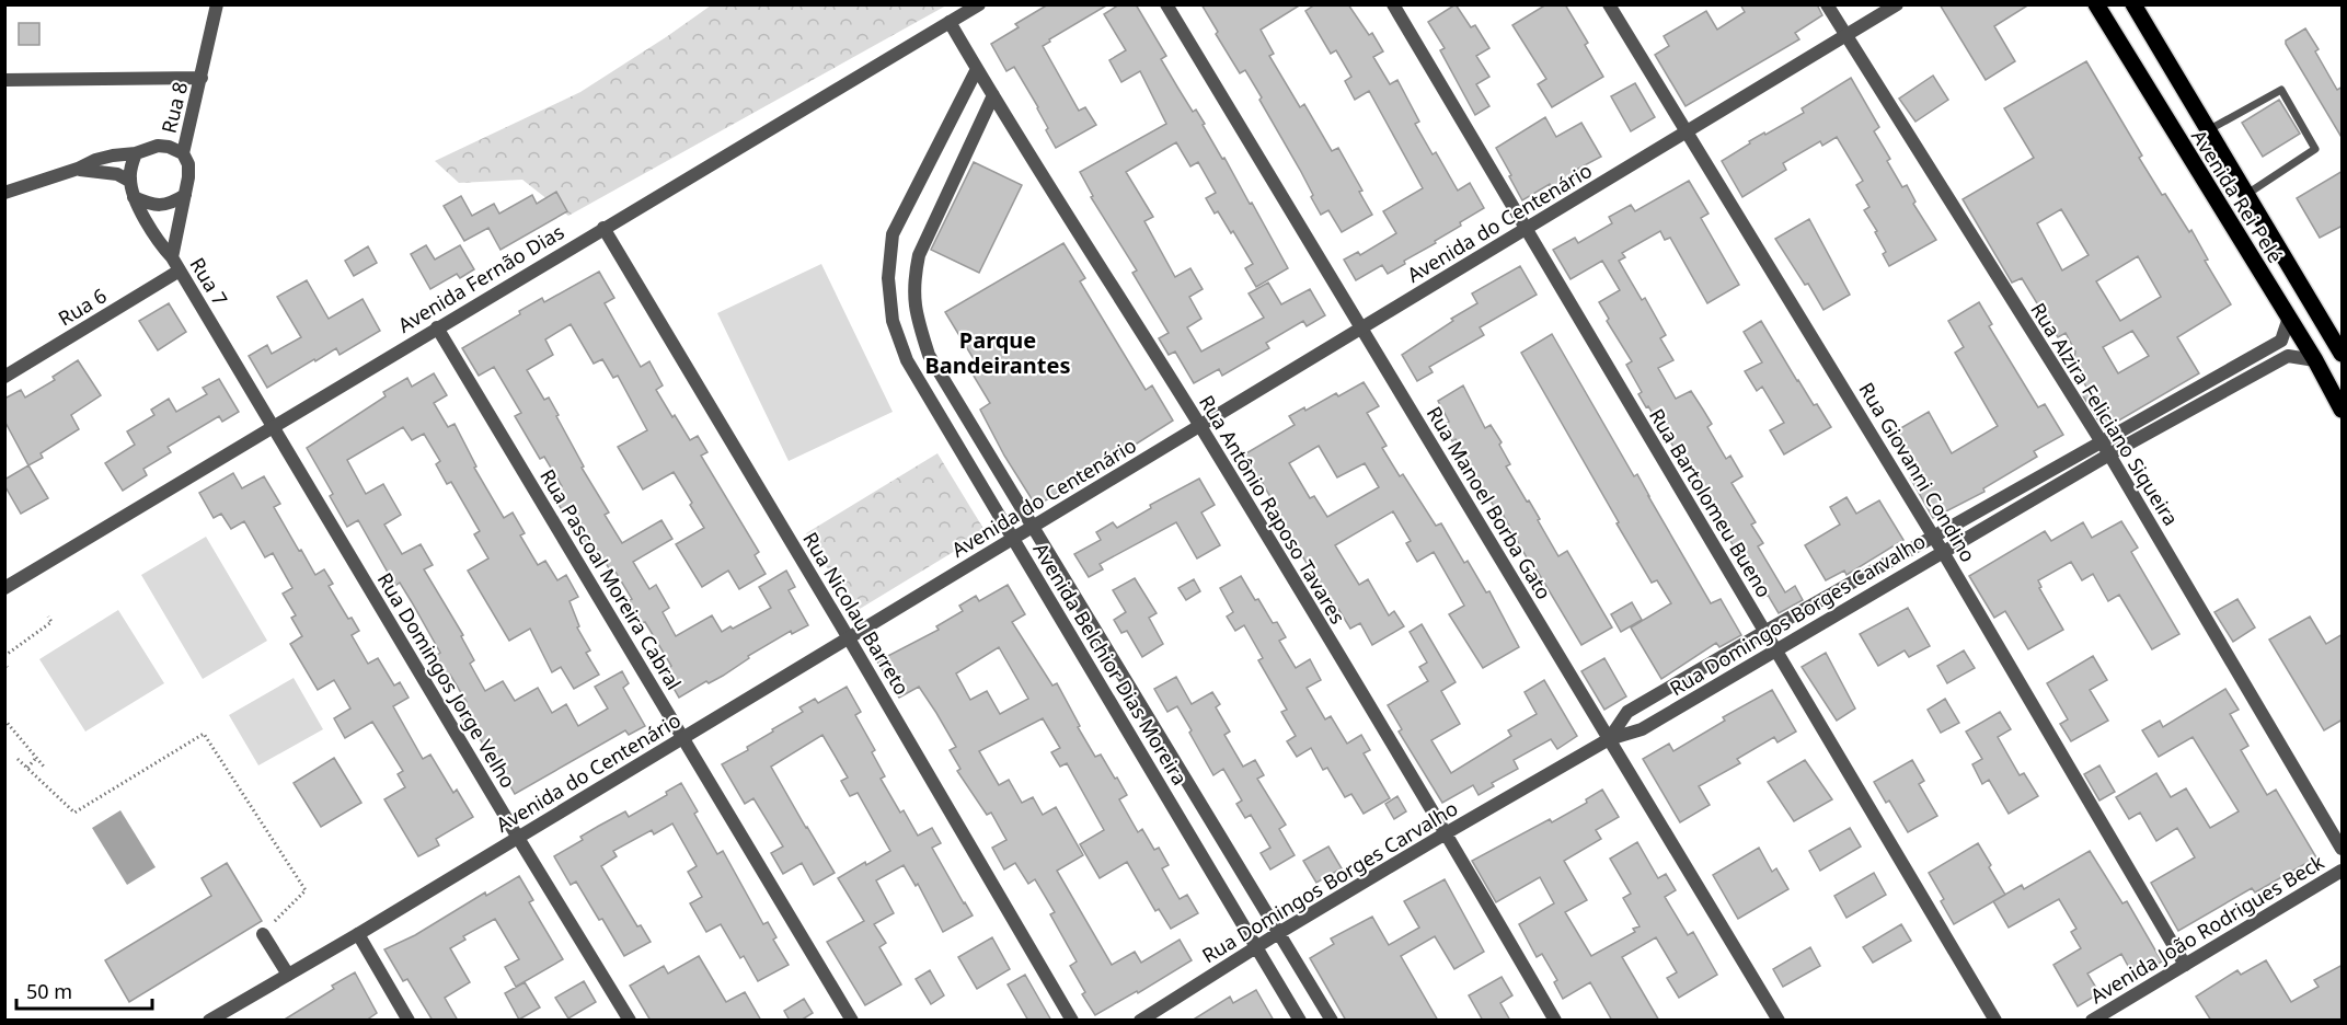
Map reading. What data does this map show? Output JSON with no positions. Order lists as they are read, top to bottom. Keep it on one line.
{"streets":{"main road":["Avenida Rei Pelé"],"street":["Rua 8","Avenida do Centenário","Avenida Fernão Dias","Rua 7","Rua 6","Rua Alzira Feliciano Siqueira","Rua Giovanni Condino","Rua Manoel Borba Gato","Rua Bartolomeu Bueno","Rua Antônio Raposo Tavares","Rua Pascoal Moreira Cabral","Rua Nicolau Barreto","Rua Domingos Borges Carvalho","Avenida Belchior Dias Moreira","Rua Domingos Jorge Velho","Avenida João Rodrigues Beck"]},"crossings":[["Rua 8","Rua 7"],["Avenida Rei Pelé","Rua Domingos Borges Carvalho"],["Avenida do Centenário","Rua Alzira Feliciano Siqueira"],["Avenida do Centenário","Rua Giovanni Condino"],["Avenida do Centenário","Rua Manoel Borba Gato"],["Avenida do Centenário","Rua Bartolomeu Bueno"],["Avenida do Centenário","Rua Antônio Raposo Tavares"],["Avenida do Centenário","Rua Pascoal Moreira Cabral"],["Avenida do Centenário","Rua Nicolau Barreto"],["Avenida do Centenário","Avenida Belchior Dias Moreira"],["Avenida do Centenário","Rua Domingos Jorge Velho"],["Avenida Fernão Dias","Rua 7"],["Avenida Fernão Dias","Rua Antônio Raposo Tavares"],["Avenida Fernão Dias","Rua Pascoal Moreira Cabral"],["Avenida Fernão Dias","Rua Nicolau Barreto"],["Avenida Fernão Dias","Rua Domingos Jorge Velho"],["Rua 7","Rua 6"],["Rua 7","Rua Domingos Jorge Velho"],["Rua Alzira Feliciano Siqueira","Rua Domingos Borges Carvalho"],["Rua Giovanni Condino","Rua Domingos Borges Carvalho"],["Rua Giovanni Condino","Avenida João Rodrigues Beck"],["Rua Manoel Borba Gato","Rua Domingos Borges Carvalho"],["Rua Bartolomeu Bueno","Rua Domingos Borges Carvalho"],["Rua Antônio Raposo Tavares","Rua Domingos Borges Carvalho"],["Rua Antônio Raposo Tavares","Avenida Belchior Dias Moreira"],["Rua Domingos Borges Carvalho","Avenida Belchior Dias Moreira"]],"districts":["Parque Bandeirantes"],"scale_bar":"50 m"}
